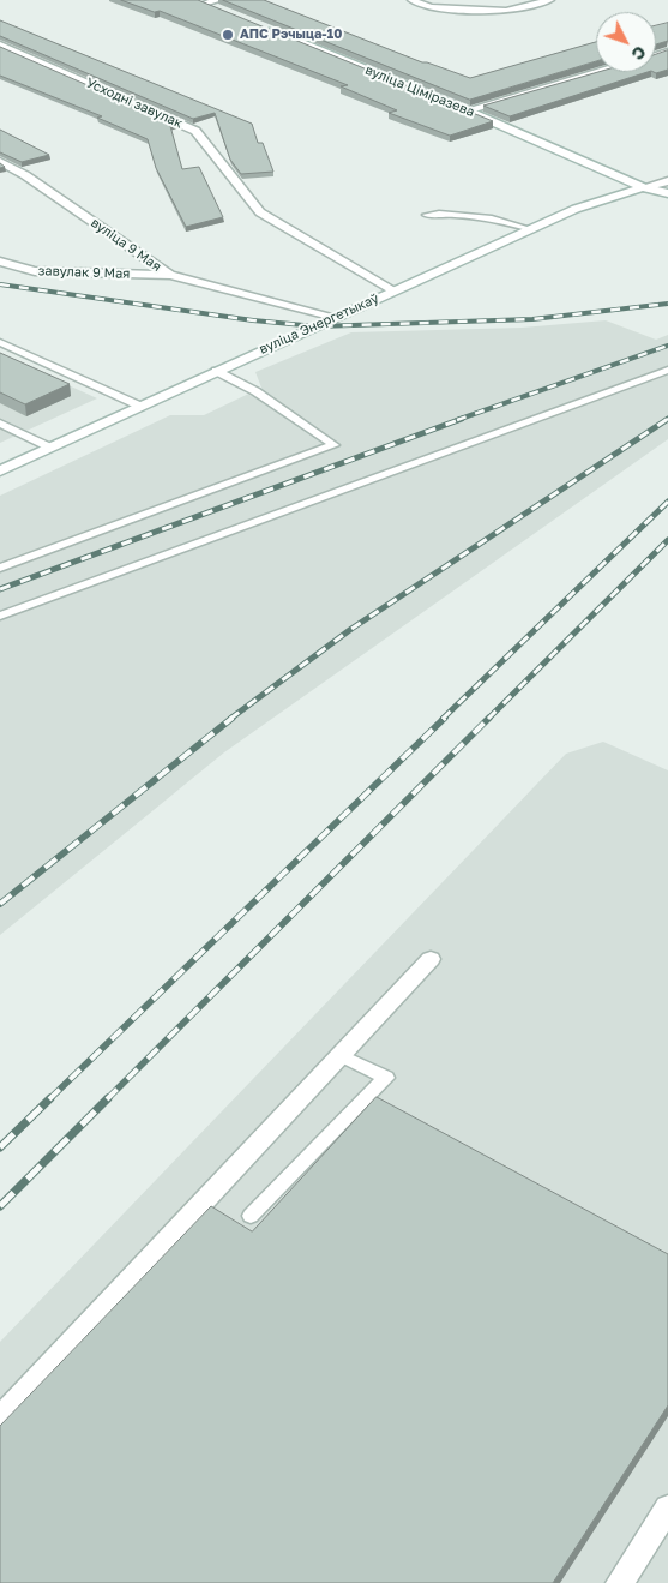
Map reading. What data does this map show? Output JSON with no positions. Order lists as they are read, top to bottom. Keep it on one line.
{"streets":{"street":["вуліца Ціміразева","Усходні завулак","вуліца 9 Мая","завулак 9 Мая","вуліца Энергетыкаў"]},"crossings":[["вуліца Ціміразева","вуліца Энергетыкаў"],["Усходні завулак","вуліца Энергетыкаў"],["вуліца 9 Мая","завулак 9 Мая"],["вуліца 9 Мая","вуліца Энергетыкаў"]],"places":["АПС Рэчыца-10"],"north":"bottom right"}
